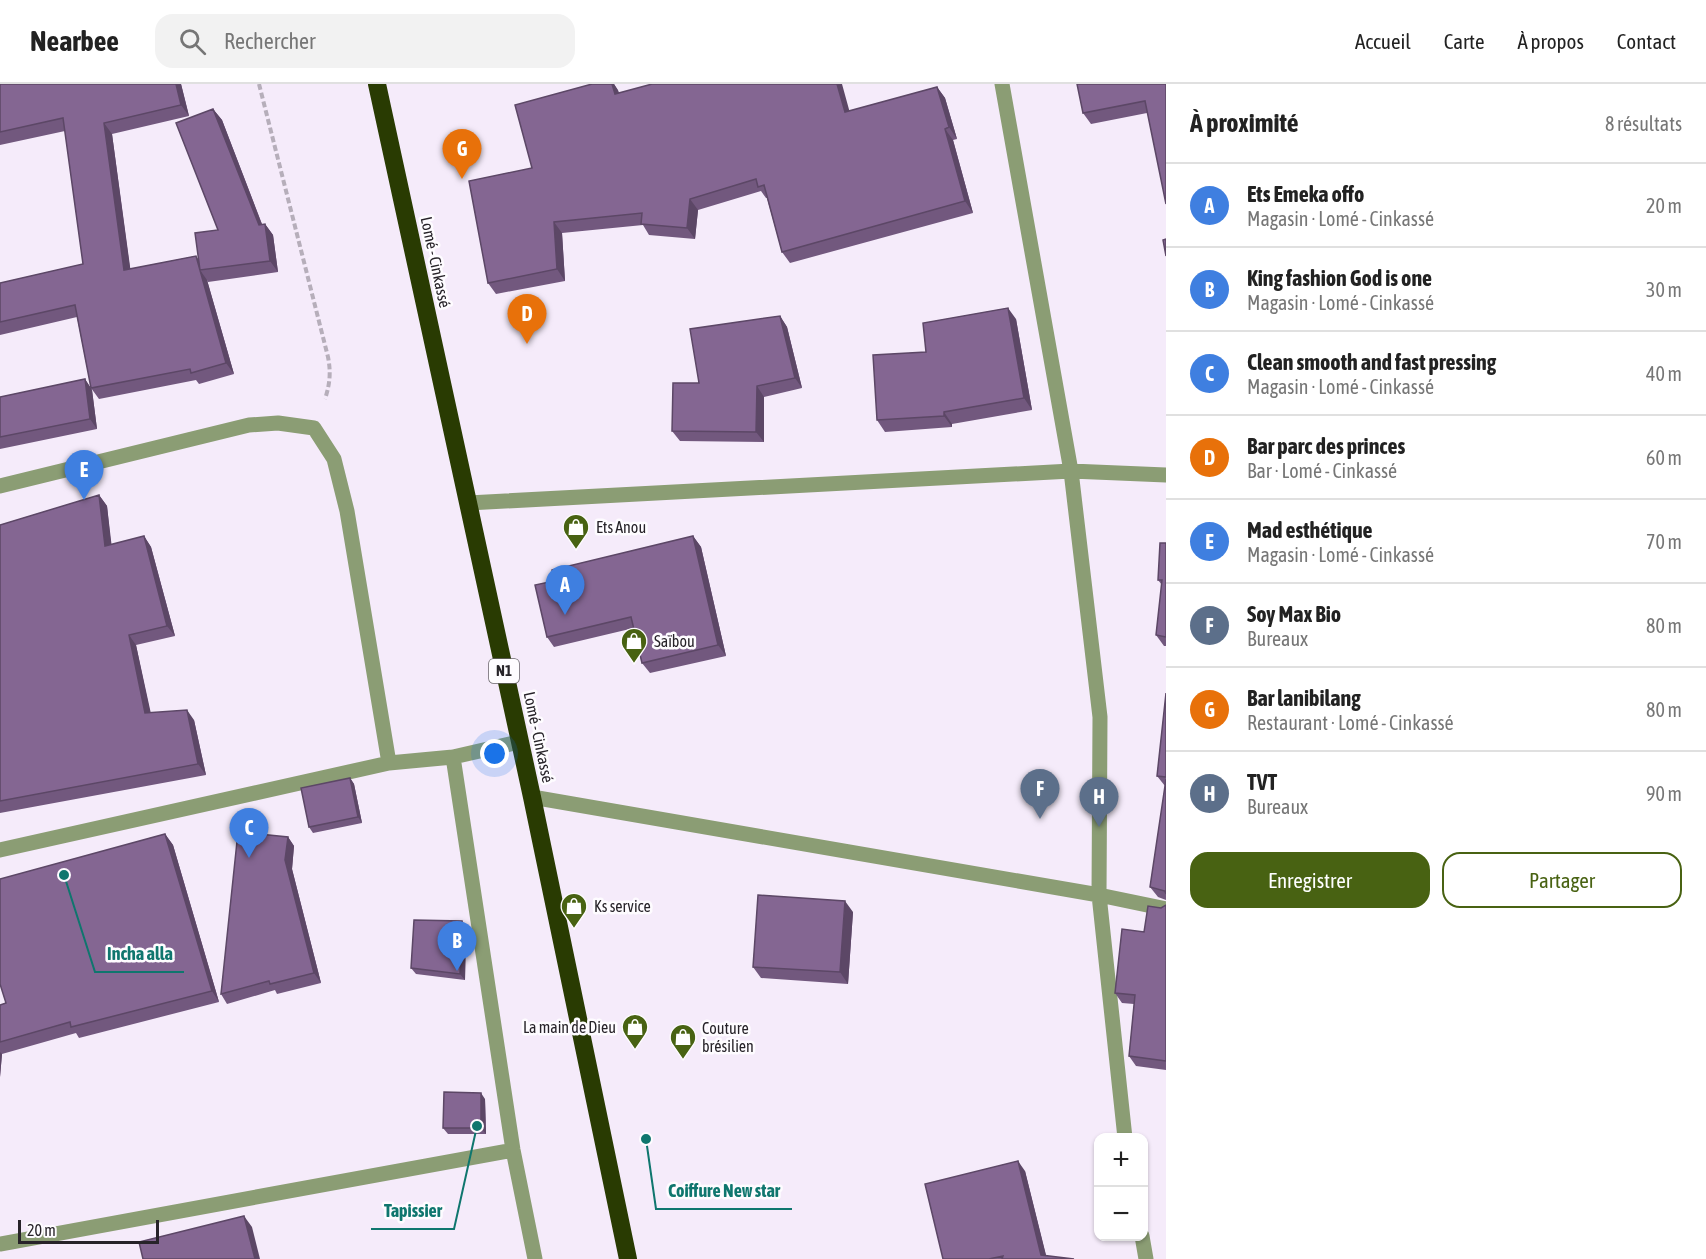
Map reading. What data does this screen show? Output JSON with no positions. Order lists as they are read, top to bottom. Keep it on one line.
{"streets":{"highway":["Lomé - Cinkassé","N1"]},"places":{"shop":["Ets Anou","Saïbou","Ks service","La main de Dieu","Couture brésilien"],"other":["Incha alla","Tapissier","Coiffure New star"]},"scale_bar":"20 m","page":{"header":"Nearbee","search":"Rechercher","nav":["Accueil","Carte","À propos","Contact"],"heading":["À proximité","8 résultats"],"pins":["G","D","E","A","F","H","C","B"],"list":[{"mark":"A","name":"Ets Emeka offo","note":"Magasin · Lomé - Cinkassé","value":"20 m"},{"mark":"B","name":"King fashion God is one","note":"Magasin · Lomé - Cinkassé","value":"30 m"},{"mark":"C","name":"Clean smooth and fast pressing","note":"Magasin · Lomé - Cinkassé","value":"40 m"},{"mark":"D","name":"Bar parc des princes","note":"Bar · Lomé - Cinkassé","value":"60 m"},{"mark":"E","name":"Mad esthétique","note":"Magasin · Lomé - Cinkassé","value":"70 m"},{"mark":"F","name":"Soy Max Bio","note":"Bureaux","value":"80 m"},{"mark":"G","name":"Bar lanibilang","note":"Restaurant · Lomé - Cinkassé","value":"80 m"},{"mark":"H","name":"TVT","note":"Bureaux","value":"90 m"}],"buttons":["Enregistrer","Partager"],"map_buttons":["+","−"],"scale":"20 m"}}
